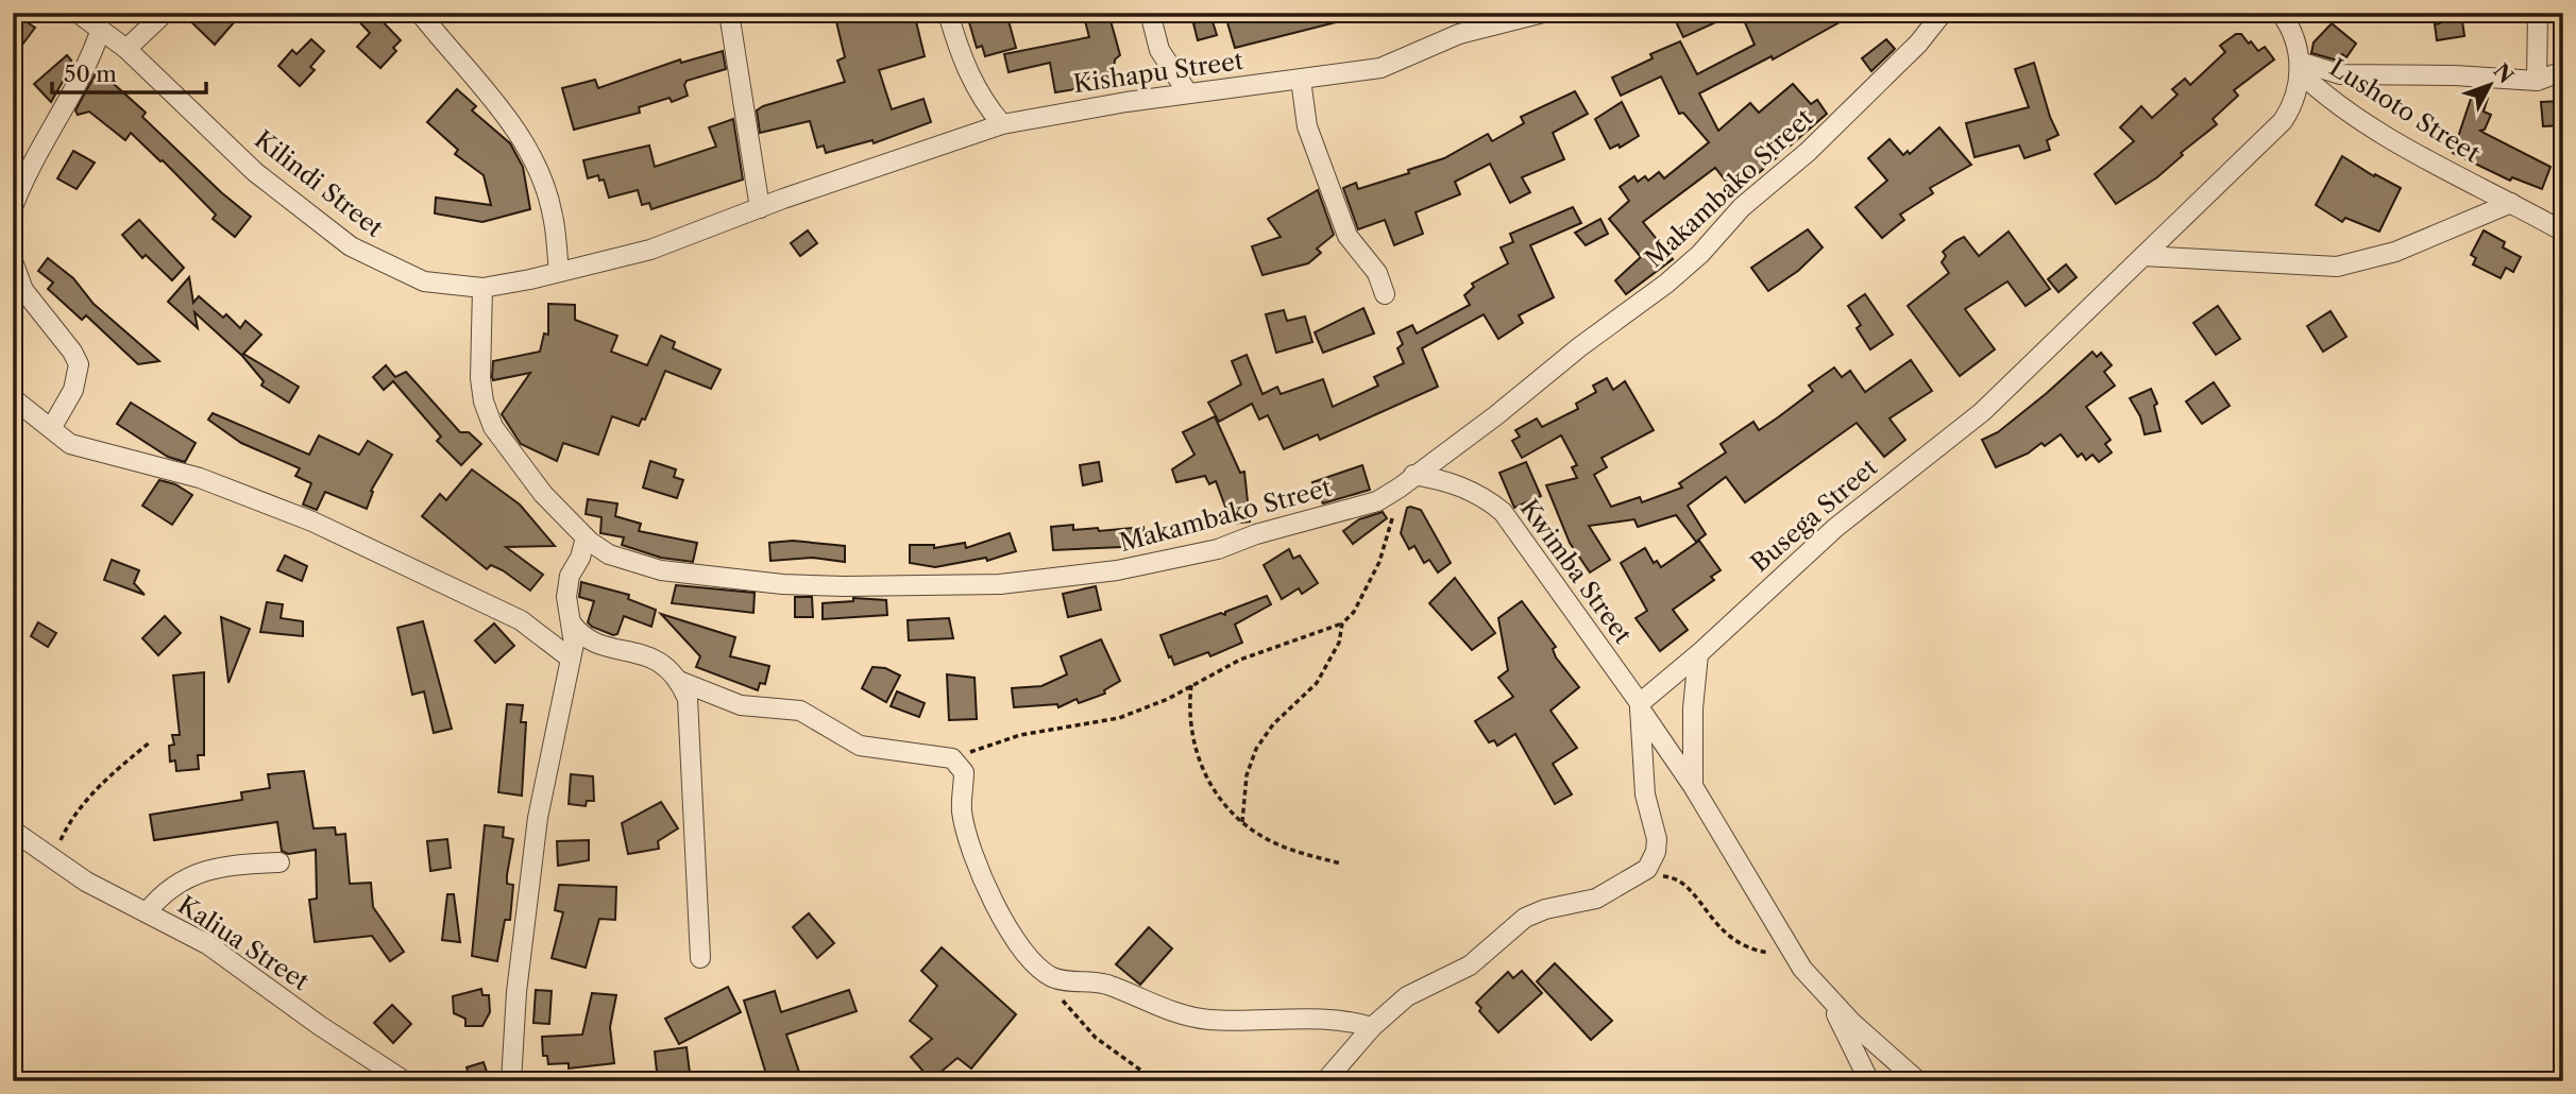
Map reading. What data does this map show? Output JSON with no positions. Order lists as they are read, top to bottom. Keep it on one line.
{"streets":{"street":["Kishapu Street","Lushoto Street","Kilindi Street","Makambako Street","Busega Street","Kwimba Street","Kaliua Street"]},"crossings":[["Kishapu Street","Kilindi Street"],["Lushoto Street","Busega Street"],["Kilindi Street","Makambako Street"],["Makambako Street","Kwimba Street"],["Busega Street","Kwimba Street"]],"scale_bar":"50 m","north":"top right"}
